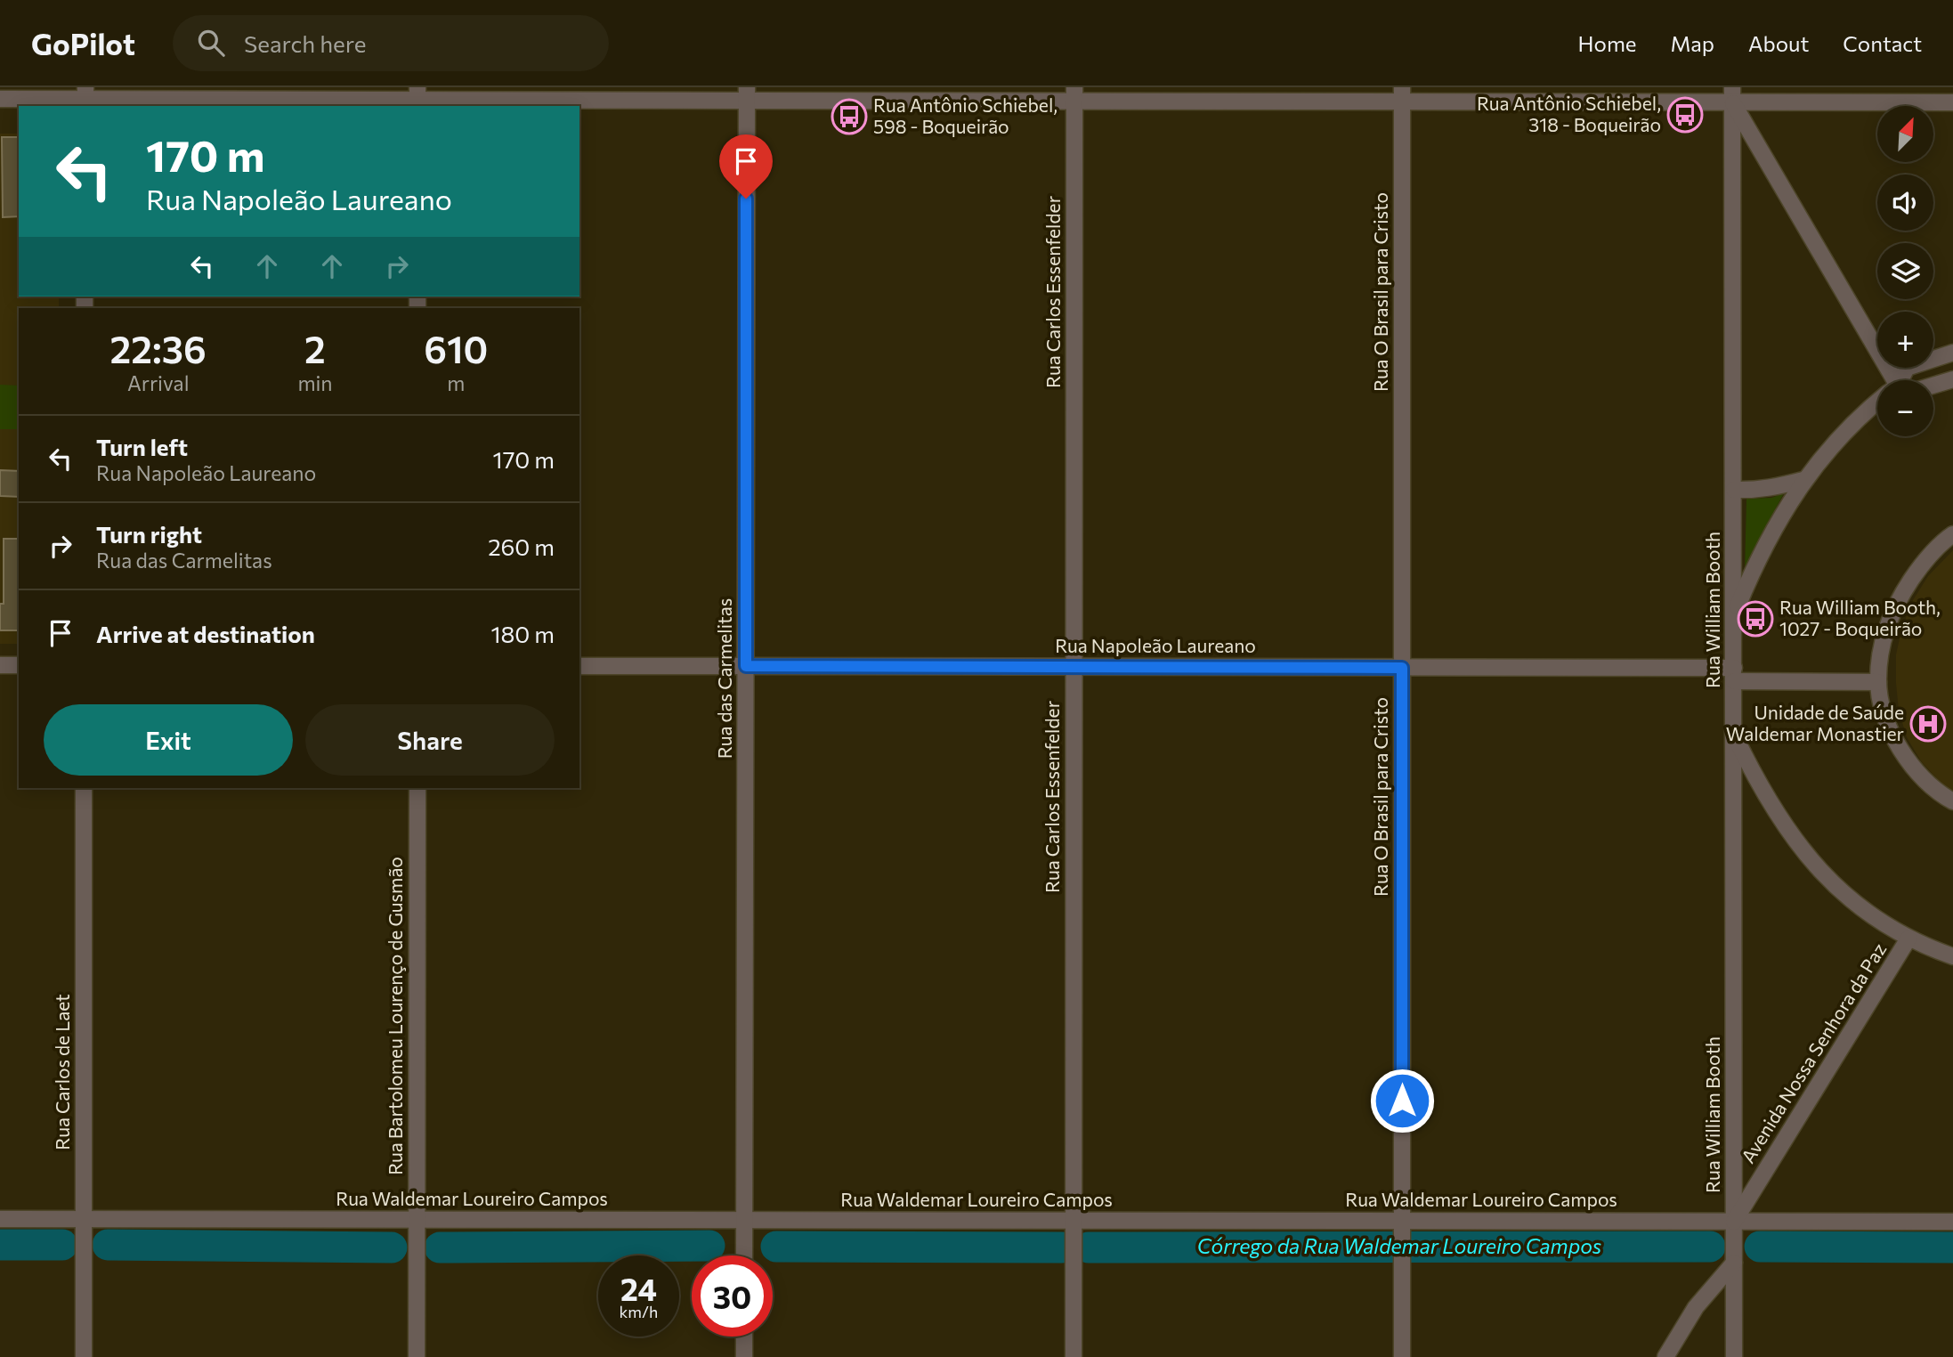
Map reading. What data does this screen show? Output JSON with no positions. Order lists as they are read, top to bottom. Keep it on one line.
{"streets":{"street":["Rua Carlos Essenfelder","Rua O Brasil para Cristo","Rua William Booth","Rua Napoleão Laureano","Rua das Carmelitas","Rua Bartolomeu Lourenço de Gusmão","Avenida Nossa Senhora da Paz","Rua Carlos de Laet","Rua Waldemar Loureiro Campos"]},"crossings":[["Rua Carlos Essenfelder","Rua Napoleão Laureano"],["Rua Carlos Essenfelder","Rua Waldemar Loureiro Campos"],["Rua O Brasil para Cristo","Rua Napoleão Laureano"],["Rua O Brasil para Cristo","Rua Waldemar Loureiro Campos"],["Rua William Booth","Rua Napoleão Laureano"],["Rua William Booth","Avenida Nossa Senhora da Paz"],["Rua William Booth","Rua Waldemar Loureiro Campos"],["Rua Napoleão Laureano","Rua das Carmelitas"],["Rua das Carmelitas","Rua Waldemar Loureiro Campos"],["Rua Bartolomeu Lourenço de Gusmão","Rua Waldemar Loureiro Campos"],["Avenida Nossa Senhora da Paz","Rua Waldemar Loureiro Campos"],["Rua Carlos de Laet","Rua Waldemar Loureiro Campos"]],"water":["Córrego da Rua Waldemar Loureiro Campos"],"places":{"bus stop":["Rua Antônio Schiebel, 318 - Boqueirão","Rua Antônio Schiebel, 598 - Boqueirão","Rua William Booth, 1027 - Boqueirão"],"hospital":["Unidade de Saúde Waldemar Monastier"]},"north":"top right","page":{"header":"GoPilot","search":"Search here","nav":["Home","Map","About","Contact"],"map_buttons":["+","−"],"turn":["170 m","Rua Napoleão Laureano"],"eta":["22:36","Arrival","2","min","610","m"],"list":[{"name":"Turn left","note":"Rua Napoleão Laureano","value":"170 m"},{"name":"Turn right","note":"Rua das Carmelitas","value":"260 m"},{"name":"Arrive at destination","value":"180 m"}],"buttons":["Exit","Share"],"speed":"24 km/h","limit":"30"}}
